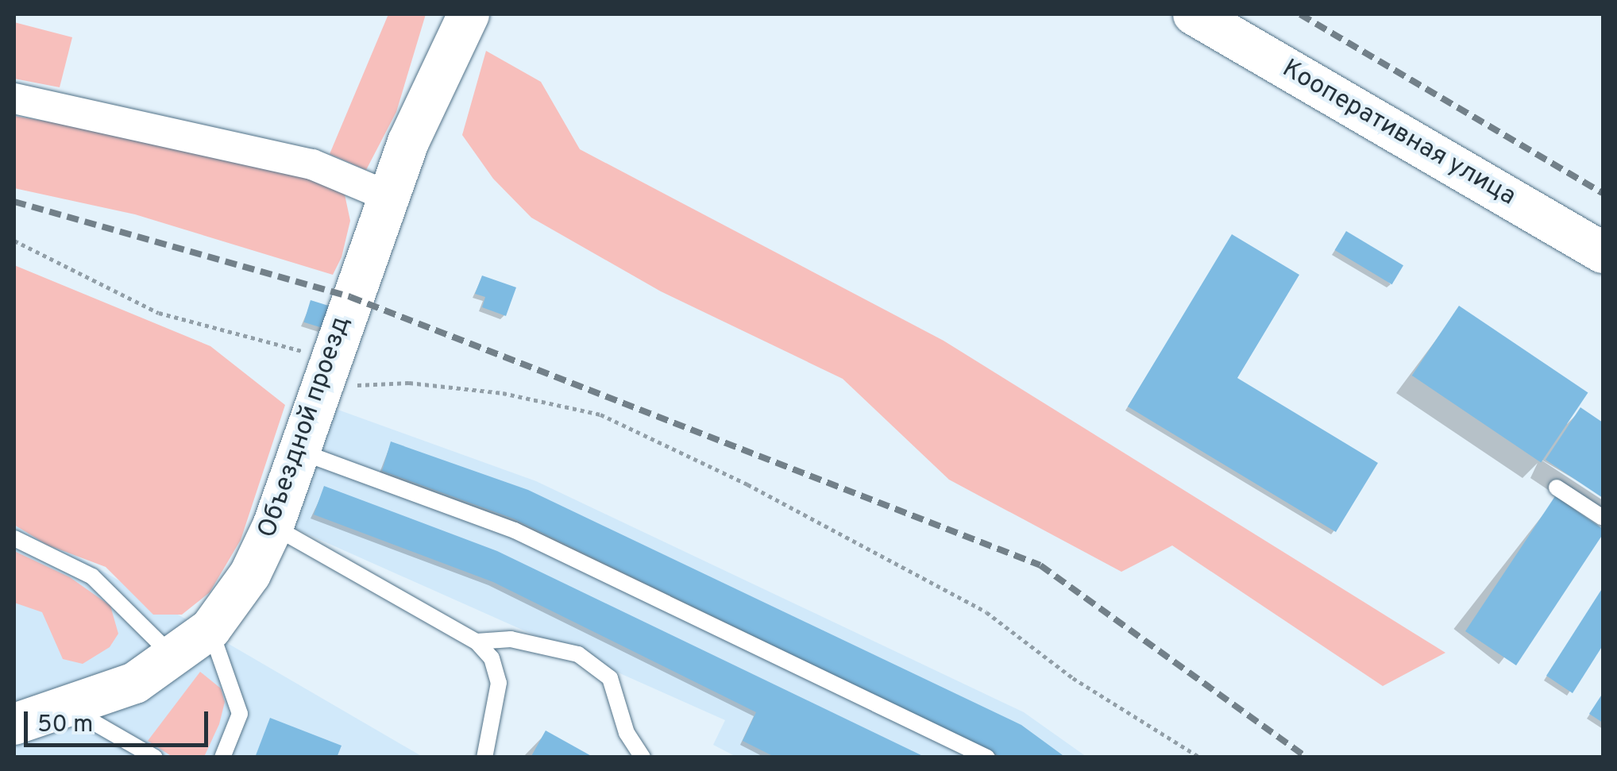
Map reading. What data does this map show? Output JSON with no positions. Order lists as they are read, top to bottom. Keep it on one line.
{"streets":{"main road":["Кооперативная улица","Объездной проезд"]},"scale_bar":"50 m"}
